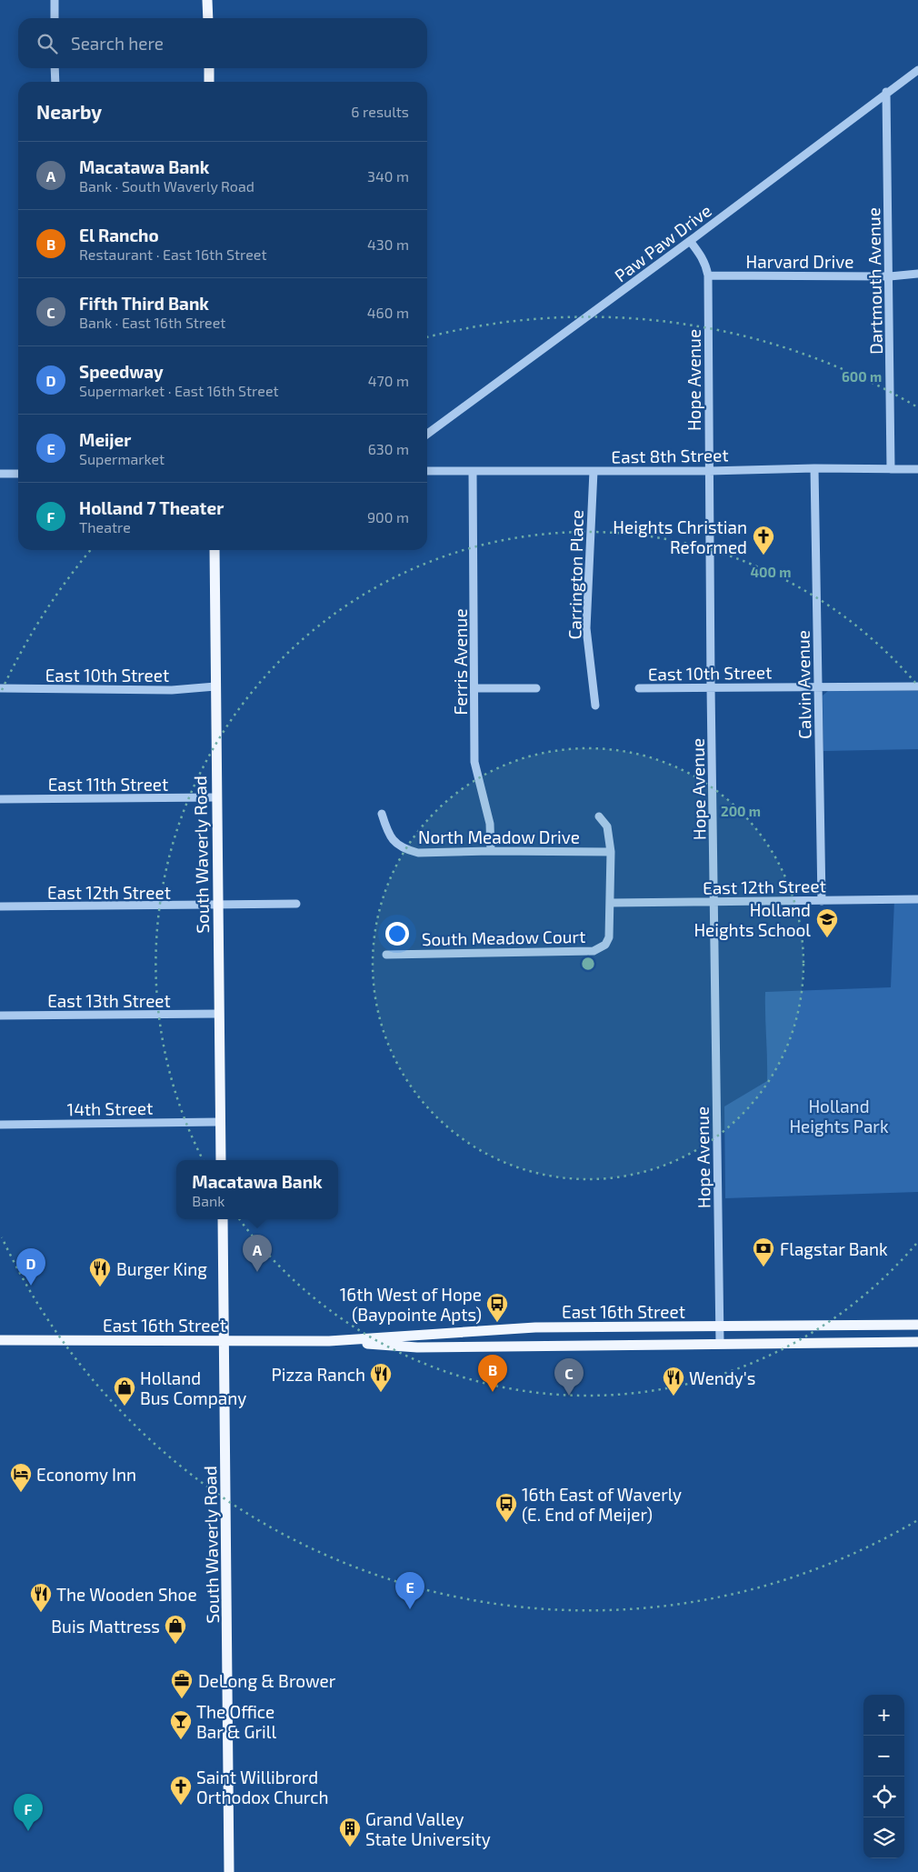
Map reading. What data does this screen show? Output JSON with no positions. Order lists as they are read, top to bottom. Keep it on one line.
{"streets":{"main road":["South Waverly Road","East 16th Street"],"street":["Paw Paw Drive","Harvard Drive","Dartmouth Avenue","Hope Avenue","East 8th Street","Carrington Place","Ferris Avenue","East 10th Street","Calvin Avenue","East 11th Street","North Meadow Drive","East 12th Street","South Meadow Court","East 13th Street","14th Street"]},"crossings":[["Paw Paw Drive","Dartmouth Avenue"],["Paw Paw Drive","Hope Avenue"],["Harvard Drive","Dartmouth Avenue"],["Harvard Drive","Hope Avenue"],["Dartmouth Avenue","East 8th Street"],["Hope Avenue","East 8th Street"],["Hope Avenue","East 10th Street"],["Hope Avenue","East 12th Street"],["Hope Avenue","East 16th Street"],["East 8th Street","Carrington Place"],["East 8th Street","Ferris Avenue"],["East 8th Street","Calvin Avenue"],["Ferris Avenue","North Meadow Drive"],["East 10th Street","Calvin Avenue"],["East 10th Street","South Waverly Road"],["Calvin Avenue","East 12th Street"],["East 11th Street","South Waverly Road"],["North Meadow Drive","South Meadow Court"],["South Waverly Road","East 12th Street"],["South Waverly Road","East 13th Street"],["South Waverly Road","14th Street"],["South Waverly Road","East 16th Street"],["East 12th Street","South Meadow Court"]],"parks":["Holland Heights Park"],"places":{"church":["Heights Christian Reformed","Saint Willibrord Orthodox Church"],"school or university":["Holland Heights School"],"bank":["Flagstar Bank"],"restaurant":["Burger King","Pizza Ranch","Wendy's","The Wooden Shoe"],"bus stop":["16th West of Hope (Baypointe Apts)","16th East of Waverly (E. End of Meijer)"],"shop":["Holland Bus Company","Buis Mattress"],"hotel":["Economy Inn"],"office":["DeLong & Brower"],"bar":["The Office Bar & Grill"],"building":["Grand Valley State University"]},"page":{"search":"Search here","heading":["Nearby","6 results"],"list":[{"mark":"A","name":"Macatawa Bank","note":"Bank · South Waverly Road","value":"340 m"},{"mark":"B","name":"El Rancho","note":"Restaurant · East 16th Street","value":"430 m"},{"mark":"C","name":"Fifth Third Bank","note":"Bank · East 16th Street","value":"460 m"},{"mark":"D","name":"Speedway","note":"Supermarket · East 16th Street","value":"470 m"},{"mark":"E","name":"Meijer","note":"Supermarket","value":"630 m"},{"mark":"F","name":"Holland 7 Theater","note":"Theatre","value":"900 m"}],"popup":["Macatawa Bank","Bank"],"pins":["A","D","B","C","E","F"],"map_buttons":["+","−"]},"rings":["600 m","400 m","200 m"]}
